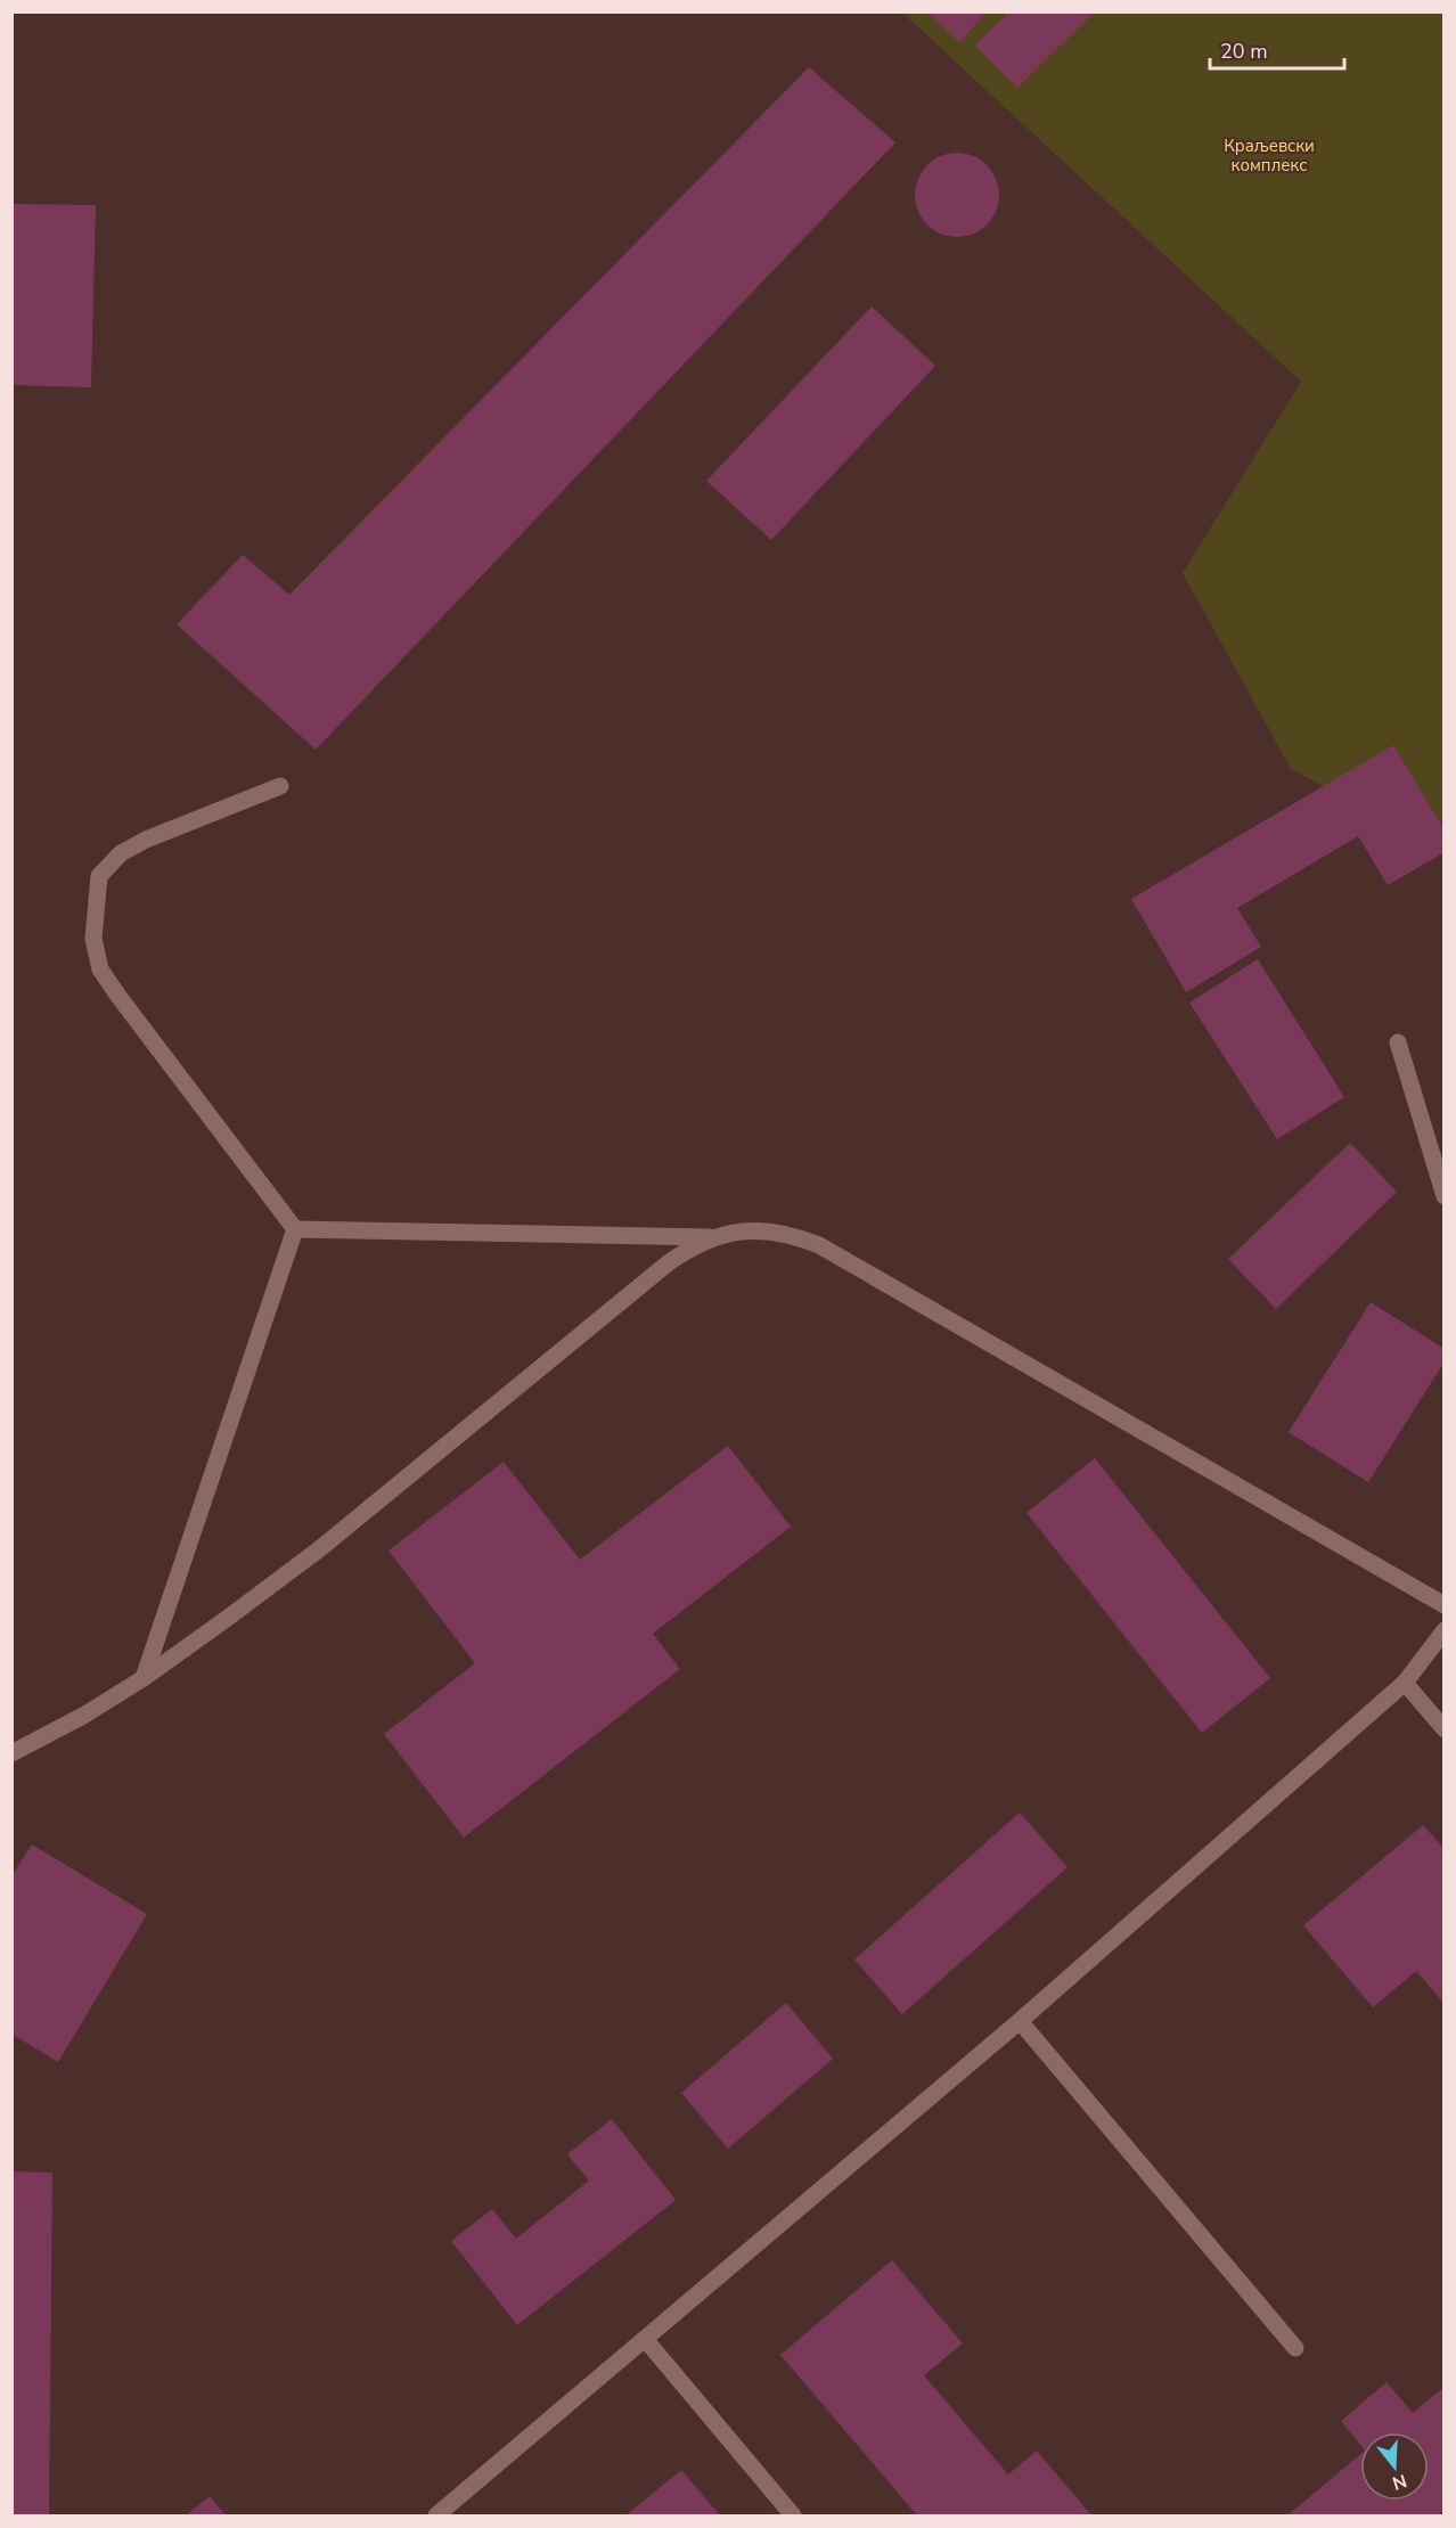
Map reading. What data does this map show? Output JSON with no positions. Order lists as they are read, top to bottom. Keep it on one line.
{"parks":["Краљевски комплекс"],"scale_bar":"20 m","north":"bottom"}
